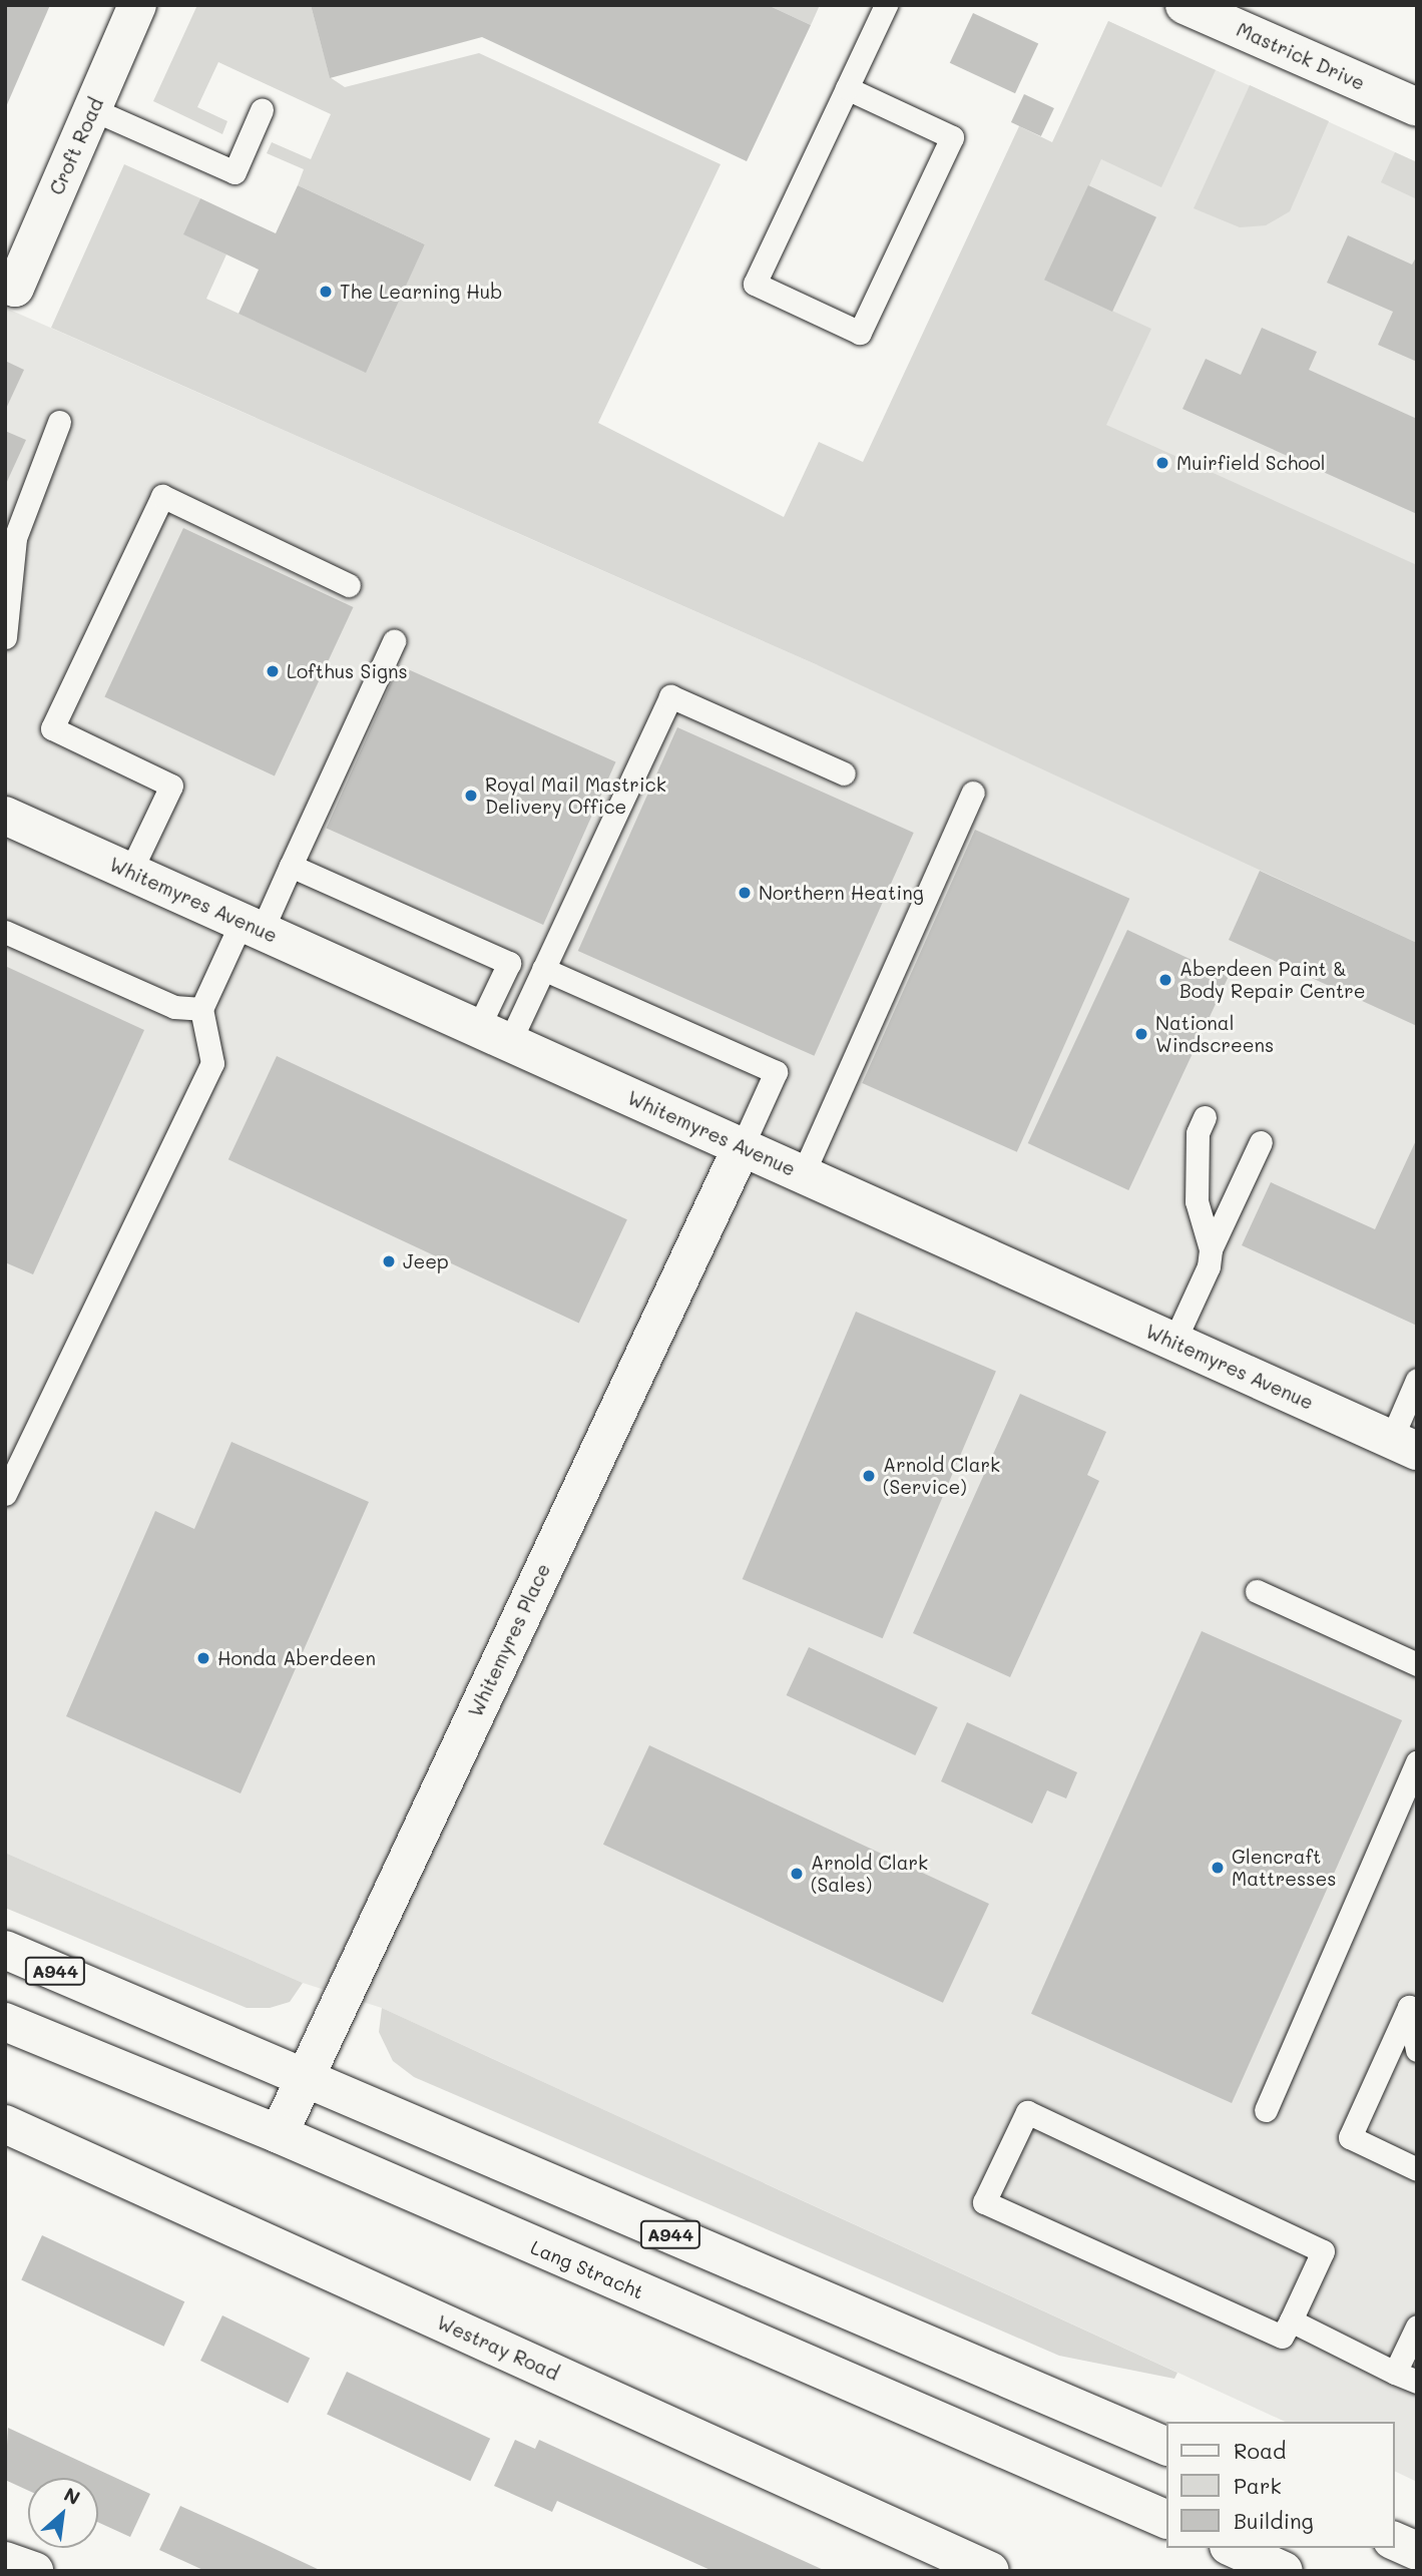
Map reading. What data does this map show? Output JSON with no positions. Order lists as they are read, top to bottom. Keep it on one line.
{"streets":{"street":["Mastrick Drive","Croft Road","Whitemyres Avenue","Whitemyres Place","A944","Lang Stracht","Westray Road"]},"crossings":[["Whitemyres Avenue","Whitemyres Place"],["Whitemyres Place","A944"],["Whitemyres Place","Lang Stracht"]],"places":["The Learning Hub","Muirfield School","Lofthus Signs","Royal Mail Mastrick Delivery Office","Northern Heating","Aberdeen Paint & Body Repair Centre","National Windscreens","Jeep","Arnold Clark (Service)","Honda Aberdeen","Glencraft Mattresses","Arnold Clark (Sales)"],"legend":["Road","Park","Building"],"north":"top right"}
